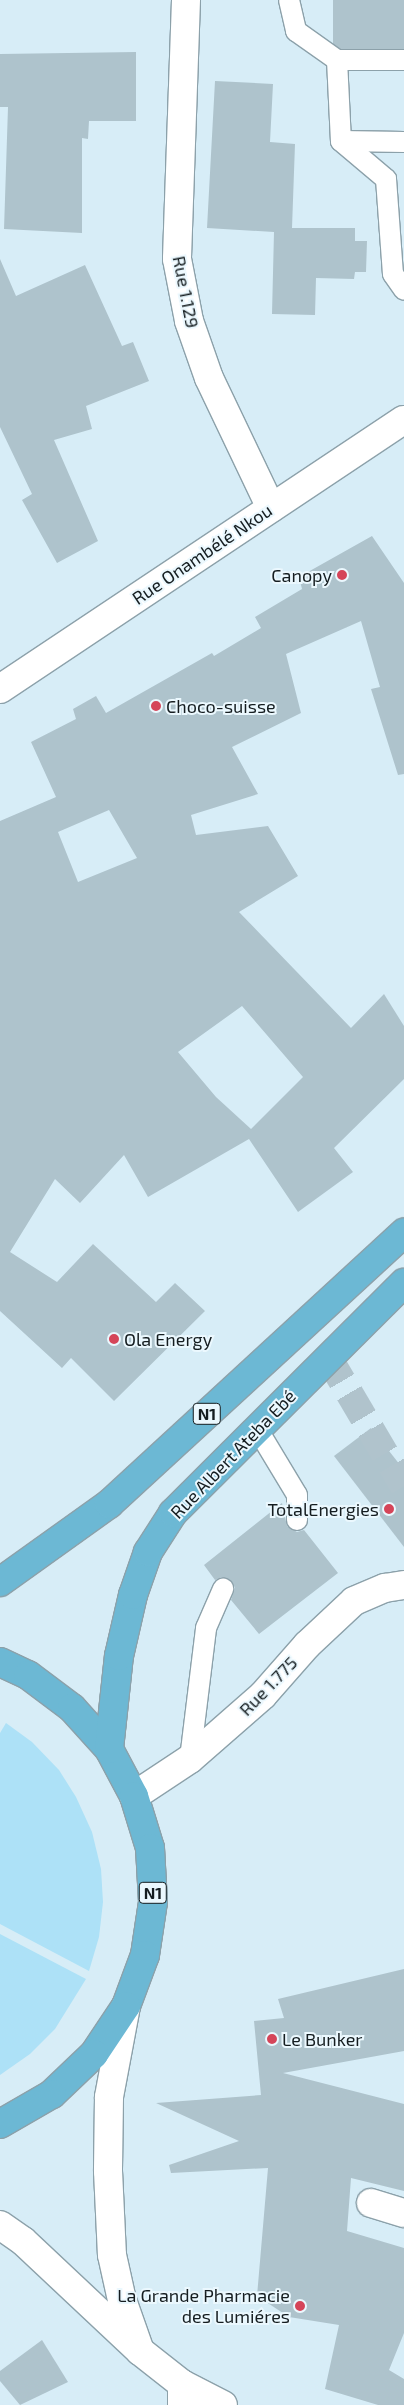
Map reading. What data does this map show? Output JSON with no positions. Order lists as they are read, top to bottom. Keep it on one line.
{"streets":{"highway":["N1","Rue Albert Ateba Ebé"],"main road":["Rue 1.129","Rue Onambélé Nkou","Rue 1.775"]},"crossings":[["Rue 1.129","Rue Onambélé Nkou"],["N1","Rue Albert Ateba Ebé"],["N1","Rue 1.775"]],"places":["Canopy","Choco-suisse","Ola Energy","TotalEnergies","Le Bunker","La Grande Pharmacie des Lumiéres"]}
